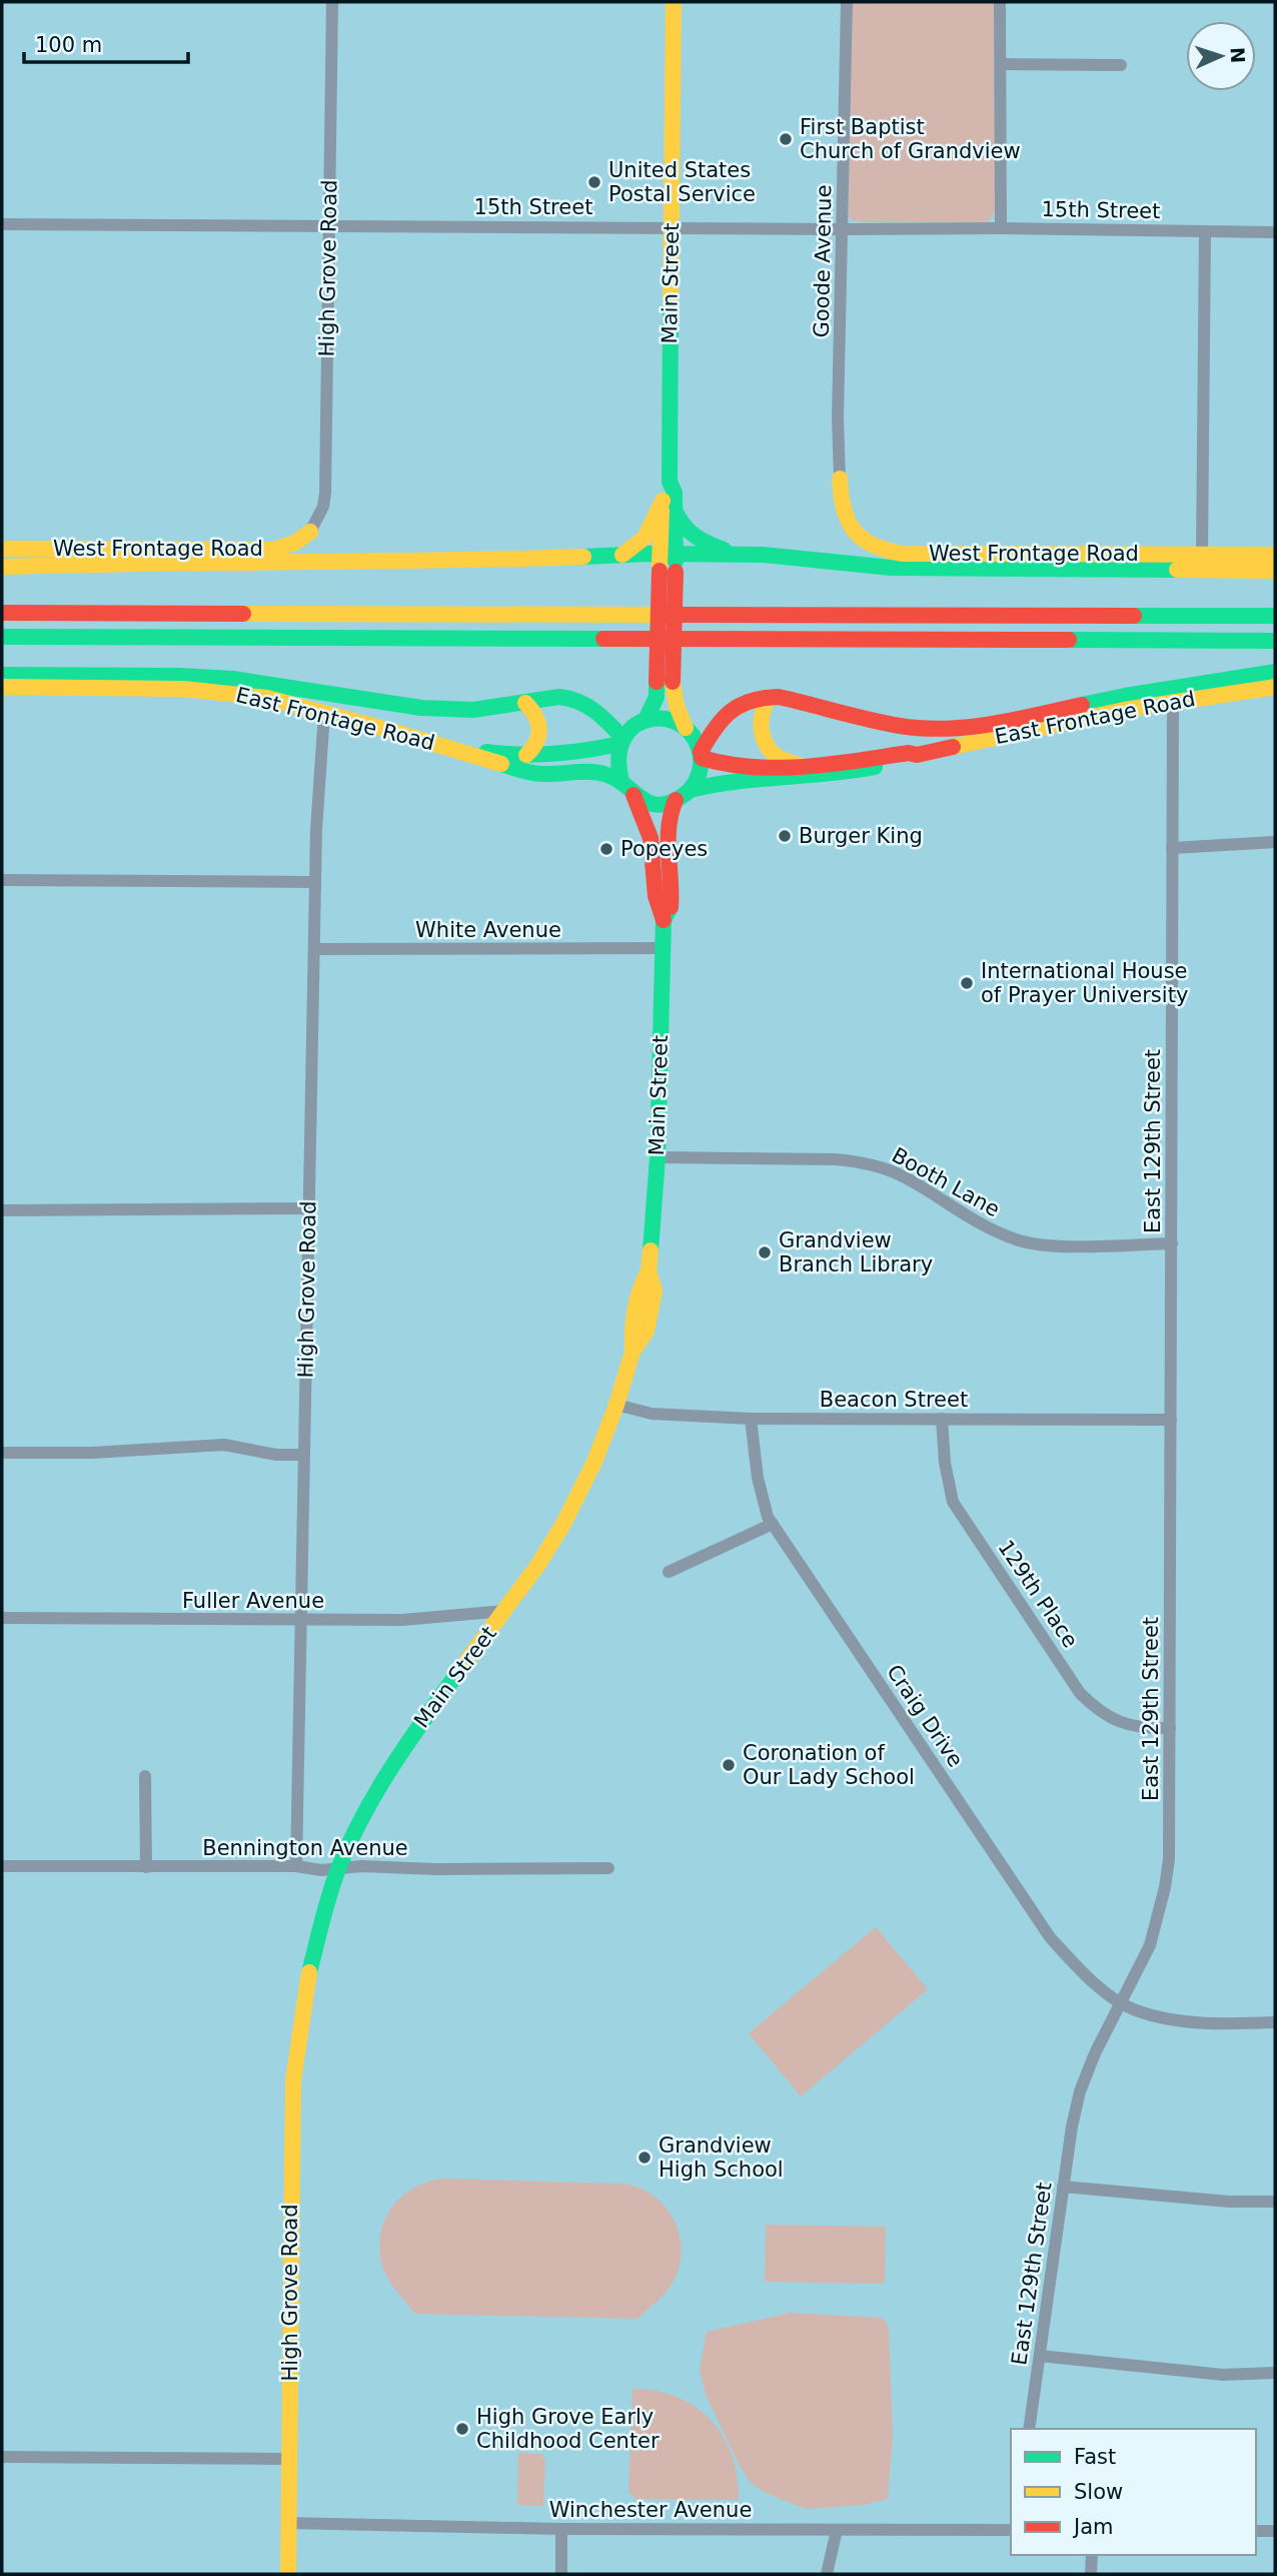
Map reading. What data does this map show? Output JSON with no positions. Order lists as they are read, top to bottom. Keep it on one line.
{"streets":{"main road":["High Grove Road","Main Street","West Frontage Road","East Frontage Road"],"street":["15th Street","Goode Avenue","White Avenue","East 129th Street","Booth Lane","Beacon Street","129th Place","Fuller Avenue","Craig Drive","Bennington Avenue","Winchester Avenue"]},"crossings":[["15th Street","Goode Avenue"],["15th Street","High Grove Road"],["15th Street","Main Street"],["Goode Avenue","West Frontage Road"],["High Grove Road","Main Street"],["High Grove Road","West Frontage Road"],["High Grove Road","East Frontage Road"],["High Grove Road","White Avenue"],["High Grove Road","Fuller Avenue"],["High Grove Road","Bennington Avenue"],["High Grove Road","Winchester Avenue"],["Main Street","East Frontage Road"],["Main Street","White Avenue"],["Main Street","Booth Lane"],["Main Street","Beacon Street"],["Main Street","Fuller Avenue"],["Main Street","Bennington Avenue"],["East Frontage Road","East 129th Street"],["East 129th Street","Booth Lane"],["East 129th Street","Beacon Street"],["East 129th Street","129th Place"],["East 129th Street","Craig Drive"],["Beacon Street","129th Place"],["Beacon Street","Craig Drive"]],"places":["First Baptist Church of Grandview","United States Postal Service","Burger King","Popeyes","International House of Prayer University","Grandview Branch Library","Coronation of Our Lady School","Grandview High School","High Grove Early Childhood Center"],"legend":["Fast","Slow","Jam"],"scale_bar":"100 m","north":"right"}
